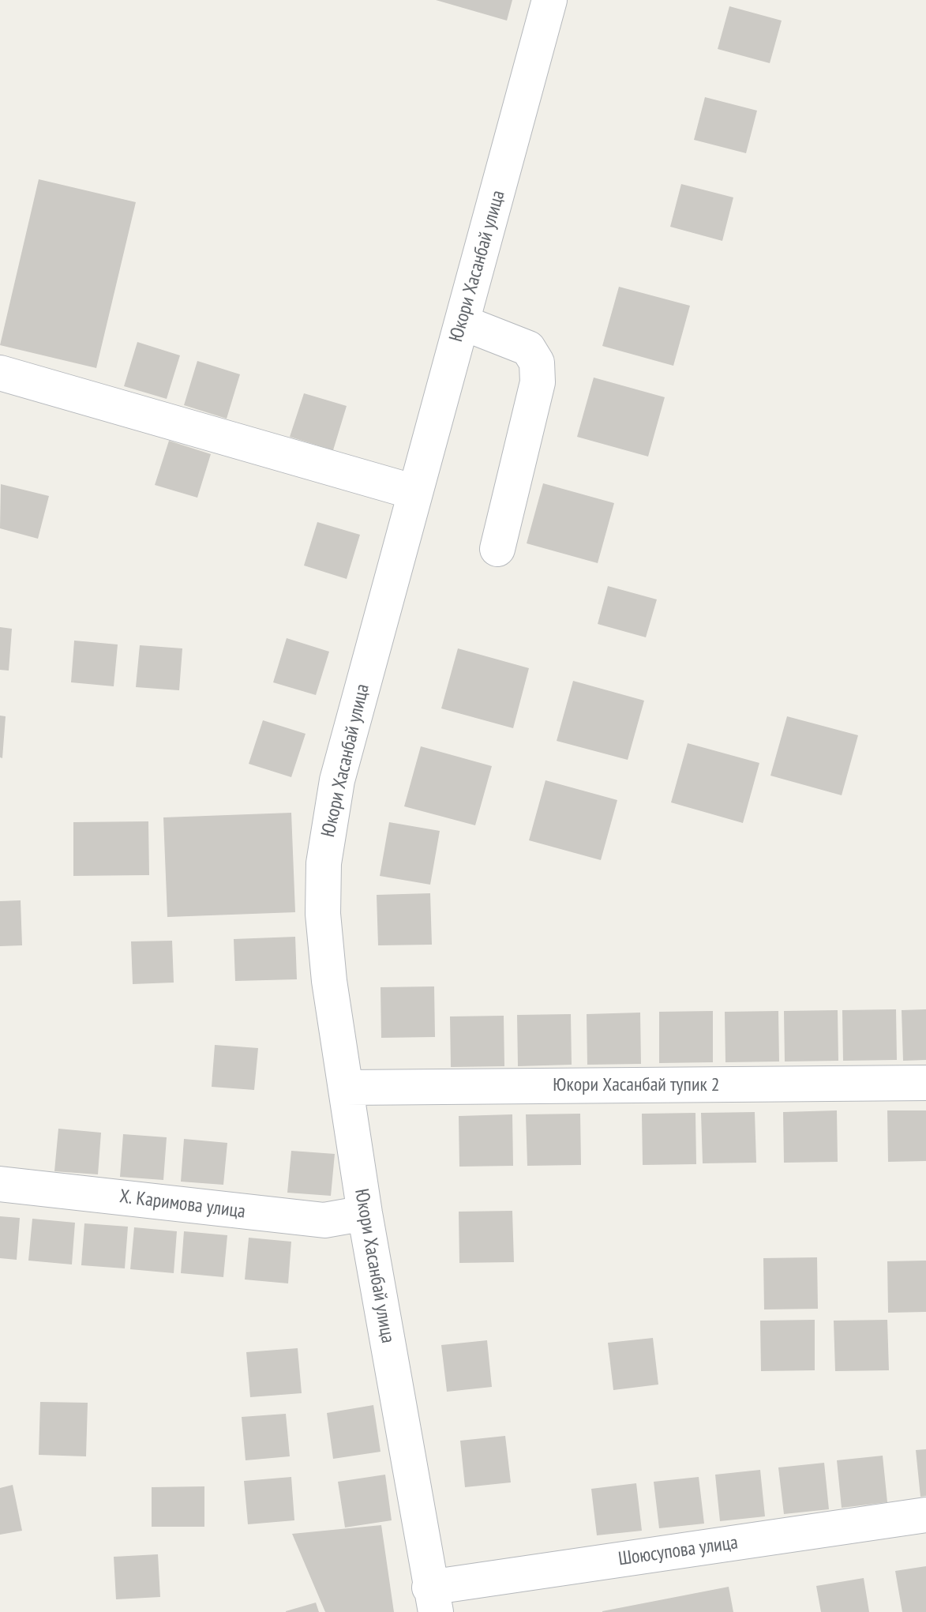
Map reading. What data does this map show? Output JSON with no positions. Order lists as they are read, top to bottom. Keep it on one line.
{"streets":{"street":["Юкори Хасанбай улица","Юкори Хасанбай тупик 2","Х. Каримова улица","Шоюсупова улица"]},"crossings":[["Юкори Хасанбай улица","Юкори Хасанбай тупик 2"],["Юкори Хасанбай улица","Х. Каримова улица"],["Юкори Хасанбай улица","Шоюсупова улица"]]}
